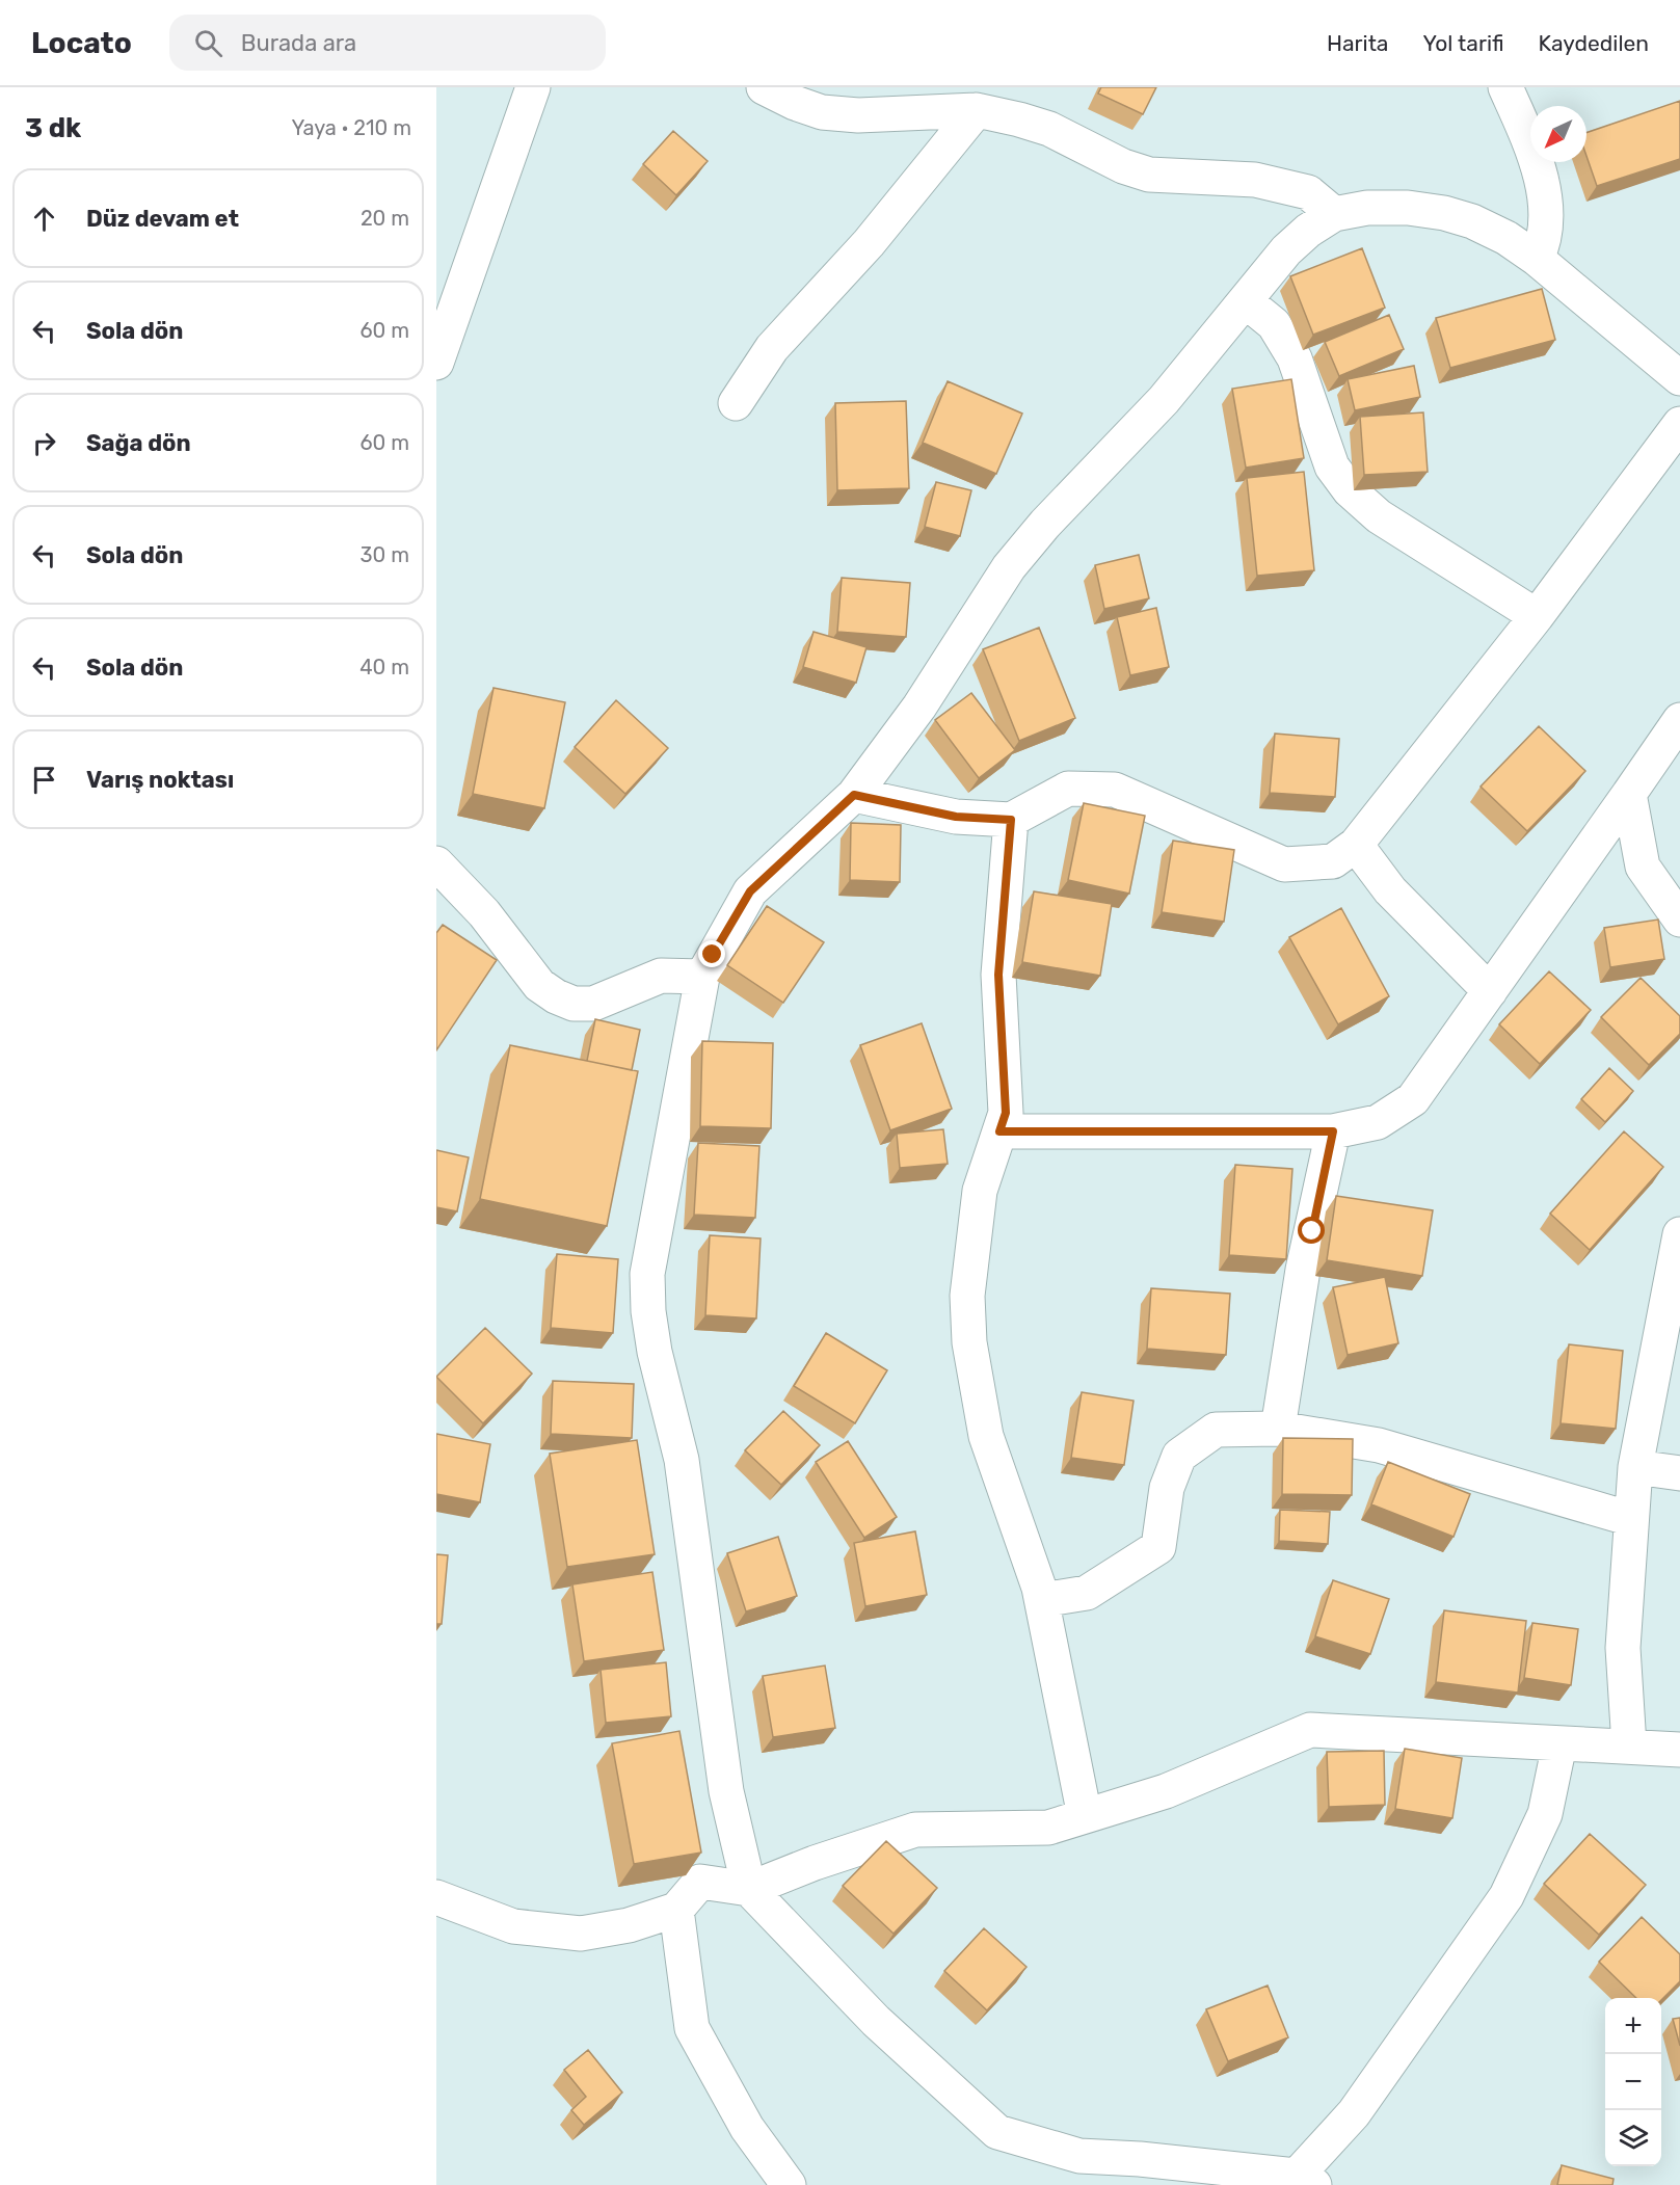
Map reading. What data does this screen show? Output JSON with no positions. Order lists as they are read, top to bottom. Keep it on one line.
{"north":"bottom left","page":{"header":"Locato","search":"Burada ara","nav":["Harita","Yol tarifi","Kaydedilen"],"heading":["3 dk","Yaya · 210 m"],"list":[["Düz devam et","20 m"],["Sola dön","60 m"],["Sağa dön","60 m"],["Sola dön","30 m"],["Sola dön","40 m"],"Varış noktası"],"map_buttons":["+","−"]}}
